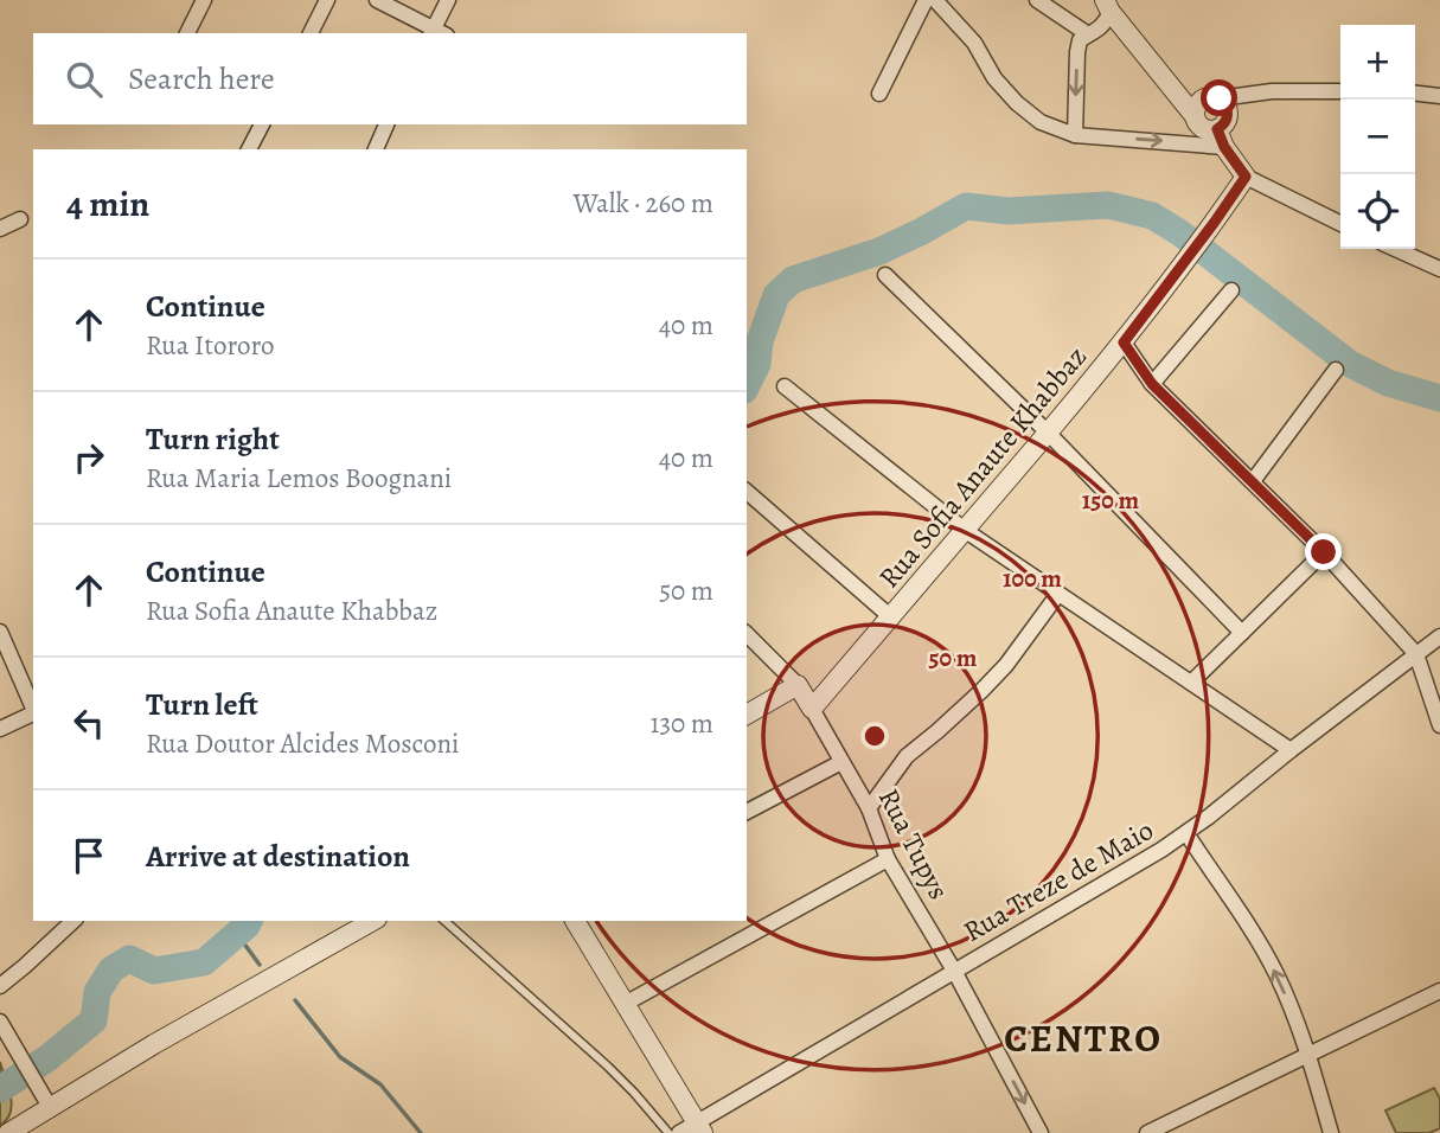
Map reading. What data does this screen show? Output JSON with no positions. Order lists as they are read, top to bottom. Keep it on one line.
{"streets":{"street":["Rua Sofia Anaute Khabbaz","Rua Tupys","Rua Treze de Maio"]},"crossings":[["Rua Sofia Anaute Khabbaz","Rua Tupys"],["Rua Tupys","Rua Treze de Maio"]],"one_way":["Rua Tupys"],"districts":["CENTRO"],"page":{"map_buttons":["+","−"],"search":"Search here","heading":["4 min","Walk · 260 m"],"list":[["Continue","Rua Itororo","40 m"],["Turn right","Rua Maria Lemos Boognani","40 m"],["Continue","Rua Sofia Anaute Khabbaz","50 m"],["Turn left","Rua Doutor Alcides Mosconi","130 m"],"Arrive at destination"]},"rings":["150 m","100 m","50 m"]}
